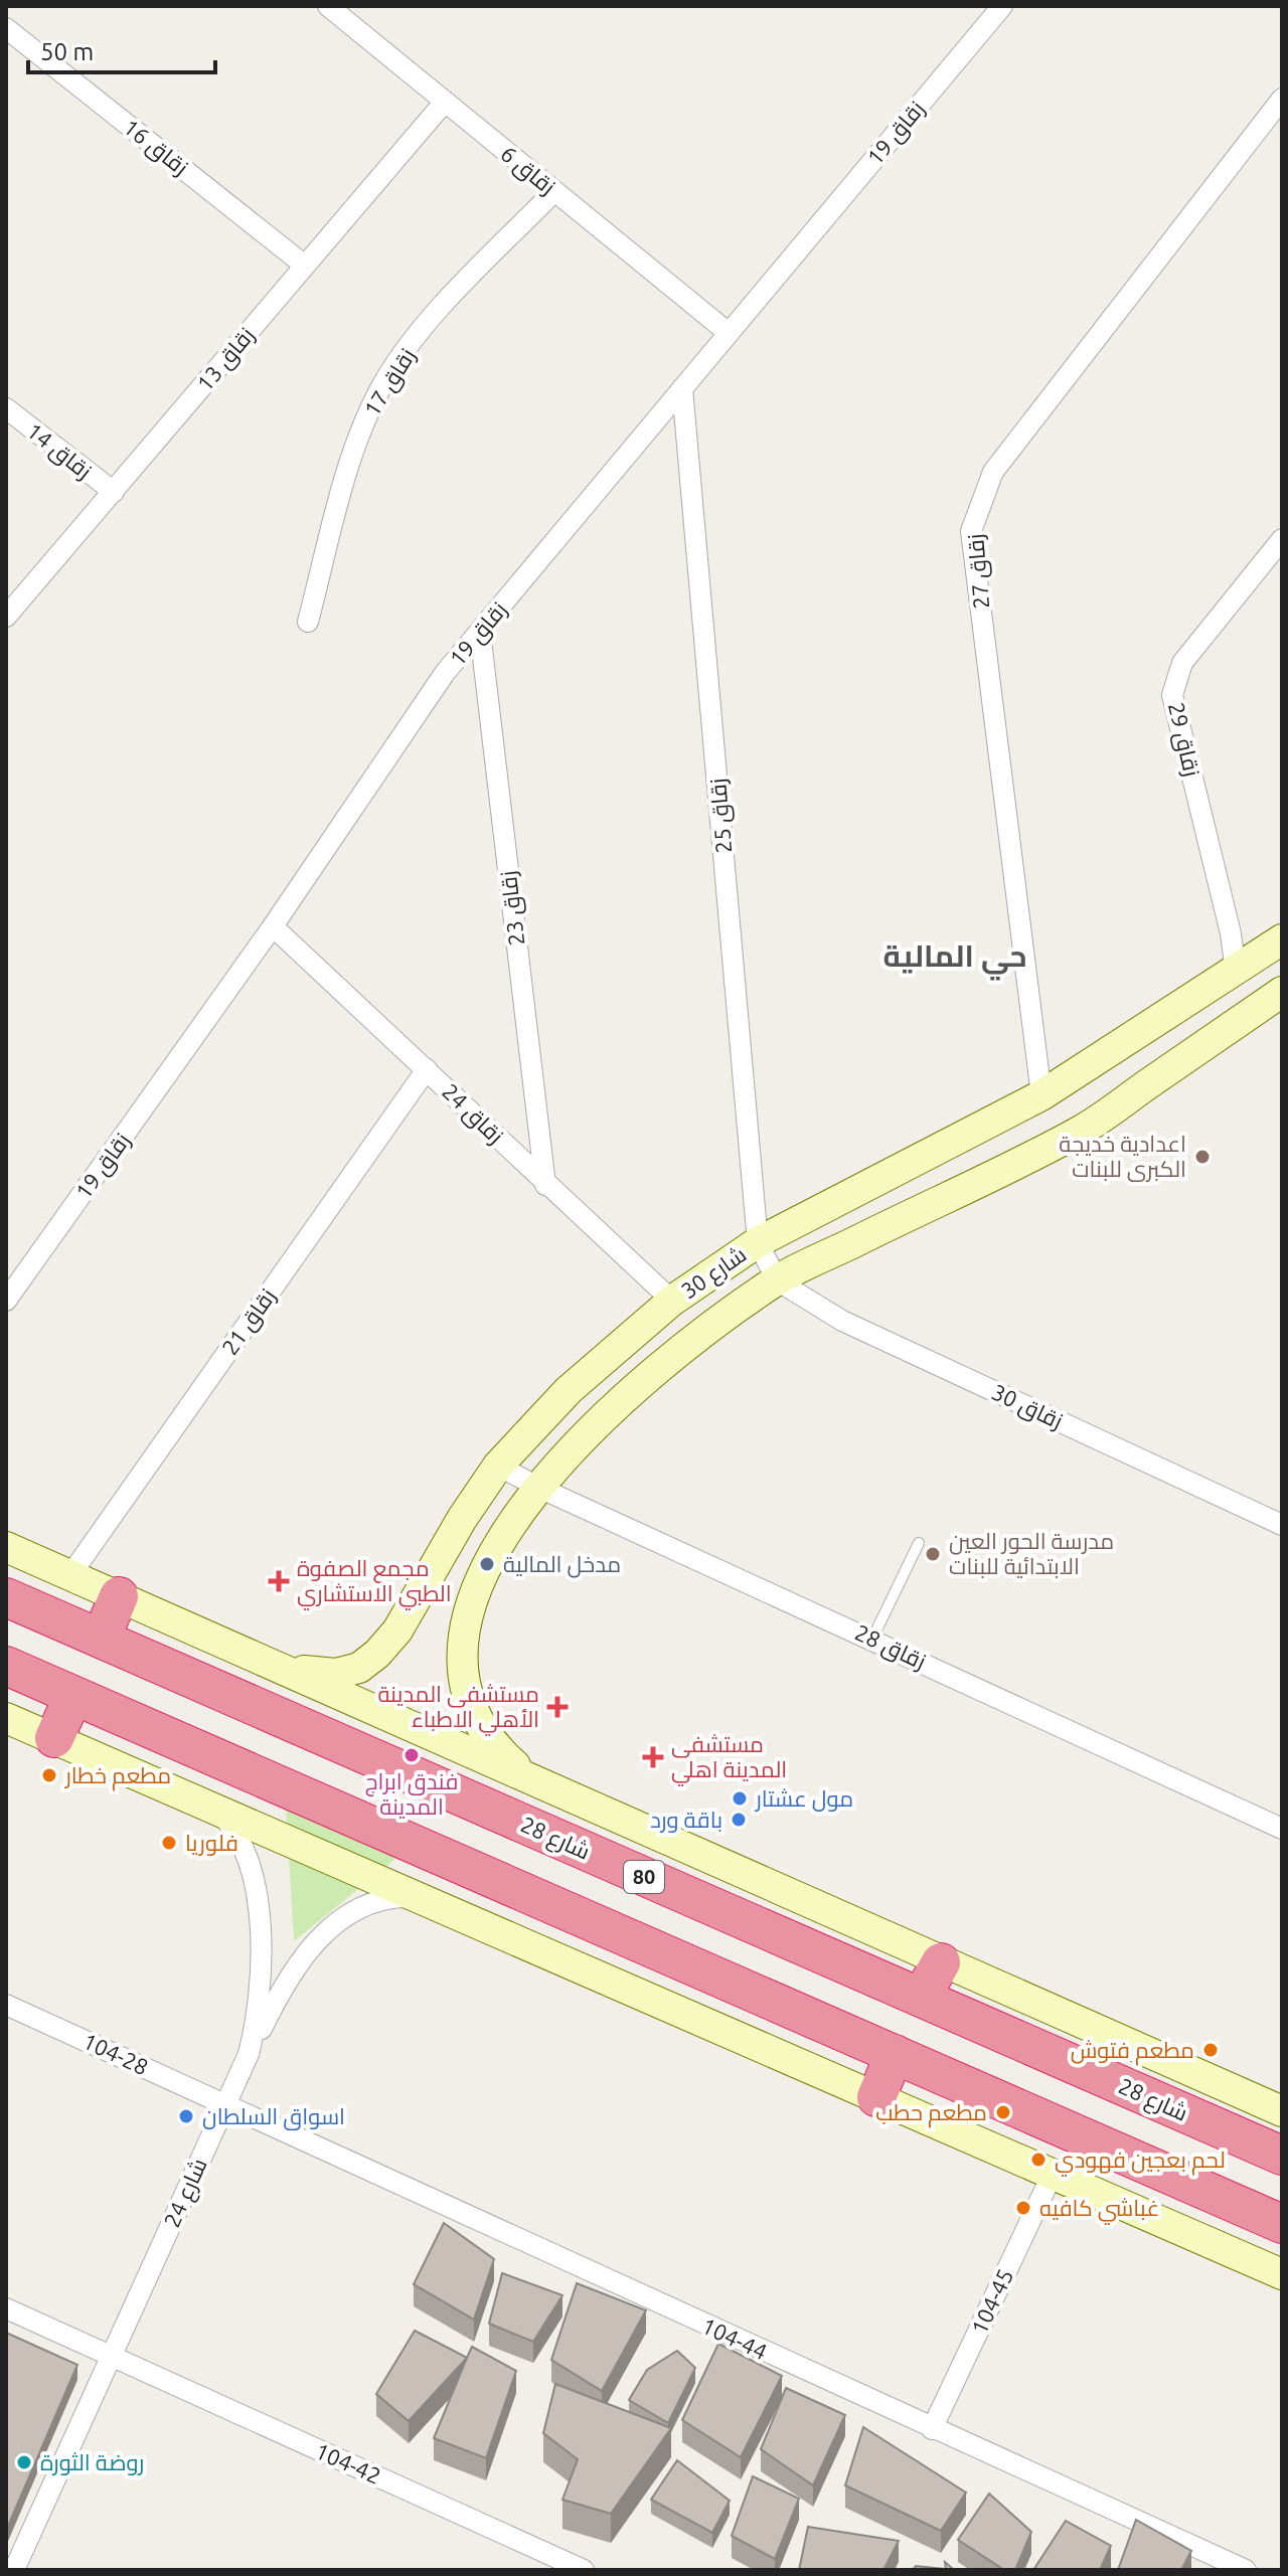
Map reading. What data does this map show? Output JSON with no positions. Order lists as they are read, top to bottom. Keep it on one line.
{"streets":{"highway":["شارع 28","80"],"main road":["شارع 30"],"street":["زقاق 19","زقاق 16","زقاق 6","زقاق 13","زقاق 17","زقاق 14","زقاق 27","زقاق 29","زقاق 25","زقاق 23","زقاق 24","زقاق 21","زقاق 30","زقاق 28","104-28","شارع 24","104-45","104-44","104-42"]},"crossings":[["زقاق 19","زقاق 6"],["زقاق 19","زقاق 25"],["زقاق 19","زقاق 23"],["زقاق 19","زقاق 24"],["زقاق 16","زقاق 13"],["زقاق 6","زقاق 13"],["زقاق 6","زقاق 17"],["زقاق 13","زقاق 14"],["زقاق 27","شارع 30"],["زقاق 29","شارع 30"],["زقاق 25","شارع 30"],["زقاق 23","زقاق 24"],["زقاق 24","شارع 30"],["زقاق 24","زقاق 21"],["شارع 30","زقاق 30"],["شارع 30","زقاق 28"],["104-28","شارع 24"],["104-28","104-44"],["شارع 24","104-44"],["شارع 24","104-42"],["104-45","104-44"]],"districts":["حي المالية"],"places":{"other":["اعدادية خديجة الكبرى للبنات","مدرسة الحور العين الابتدائية للبنات","مدخل المالية","فندق ابراج المدينة","مطعم خطار","مول عشتار","باقة ورد","فلوريا","مطعم فتوش","مطعم حطب","اسواق السلطان","لحم بعجين فهودي","غباشي كافيه","روضة الثورة"],"health":["مجمع الصفوة الطبي الاستشاري","مستشفى المدينة الأهلي الاطباء","مستشفى المدينة اهلي"]},"scale_bar":"50 m"}
